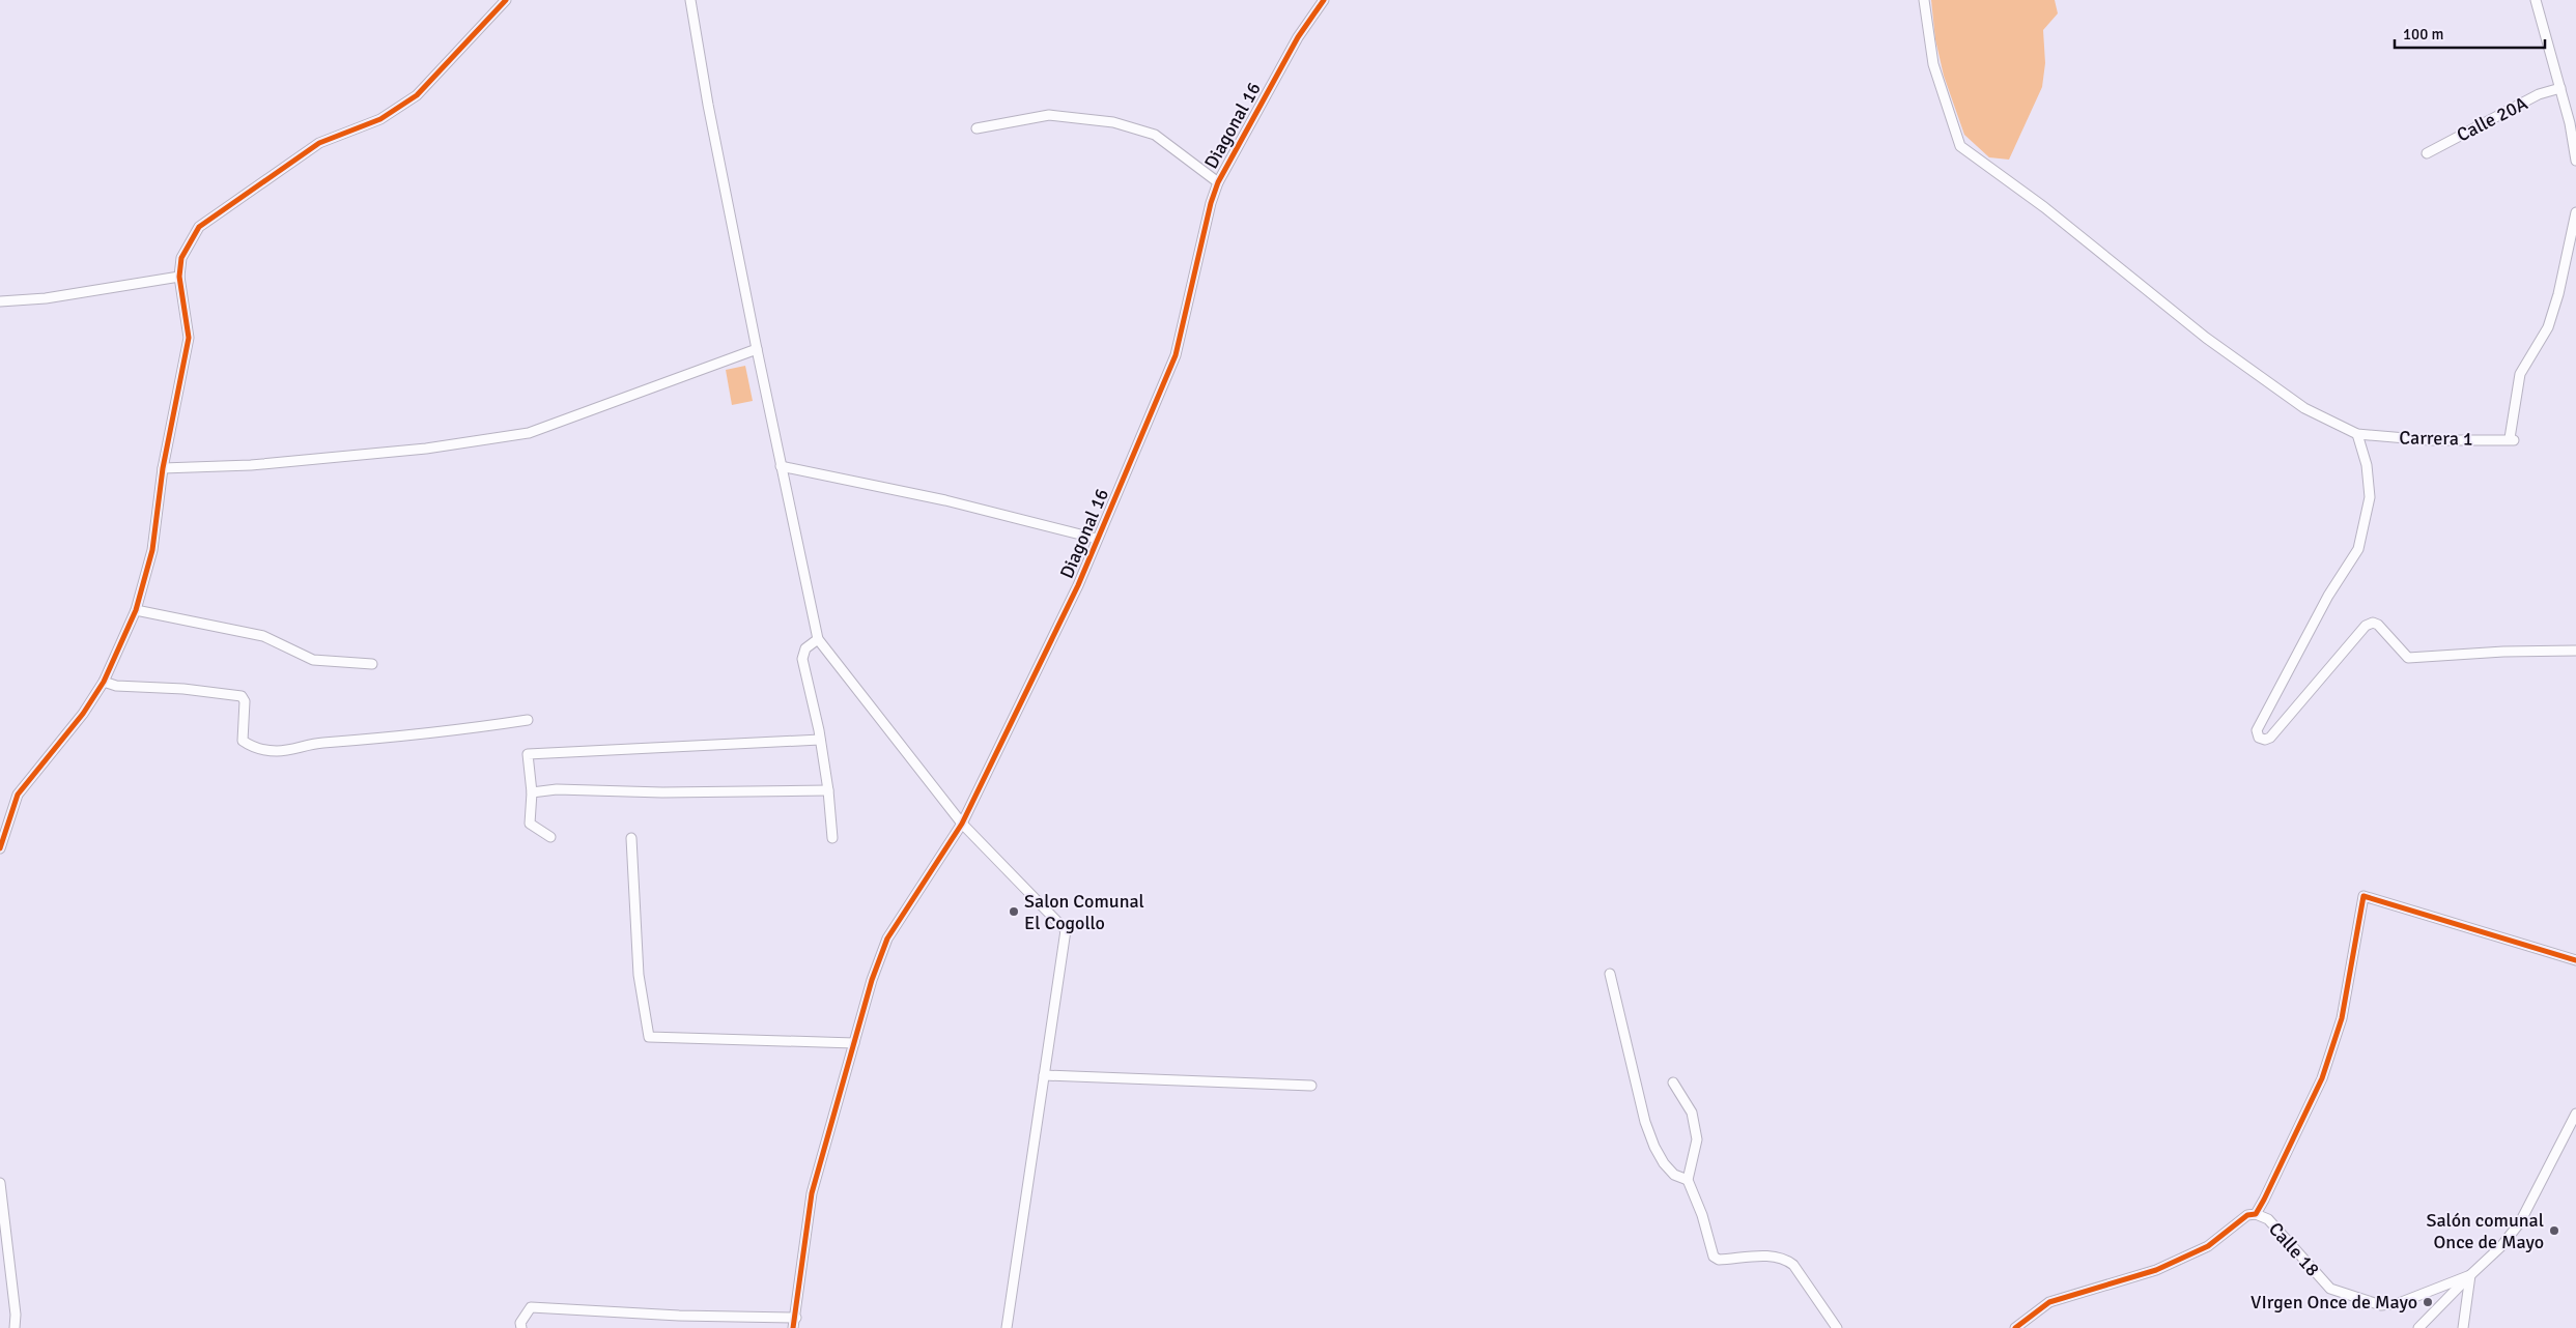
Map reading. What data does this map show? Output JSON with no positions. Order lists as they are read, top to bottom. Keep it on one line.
{"streets":{"street":["Calle 20A","Diagonal 16","Carrera 1","Calle 18"]},"places":["Salon Comunal El Cogollo","Salón comunal Once de Mayo","VIrgen Once de Mayo"],"scale_bar":"100 m"}
